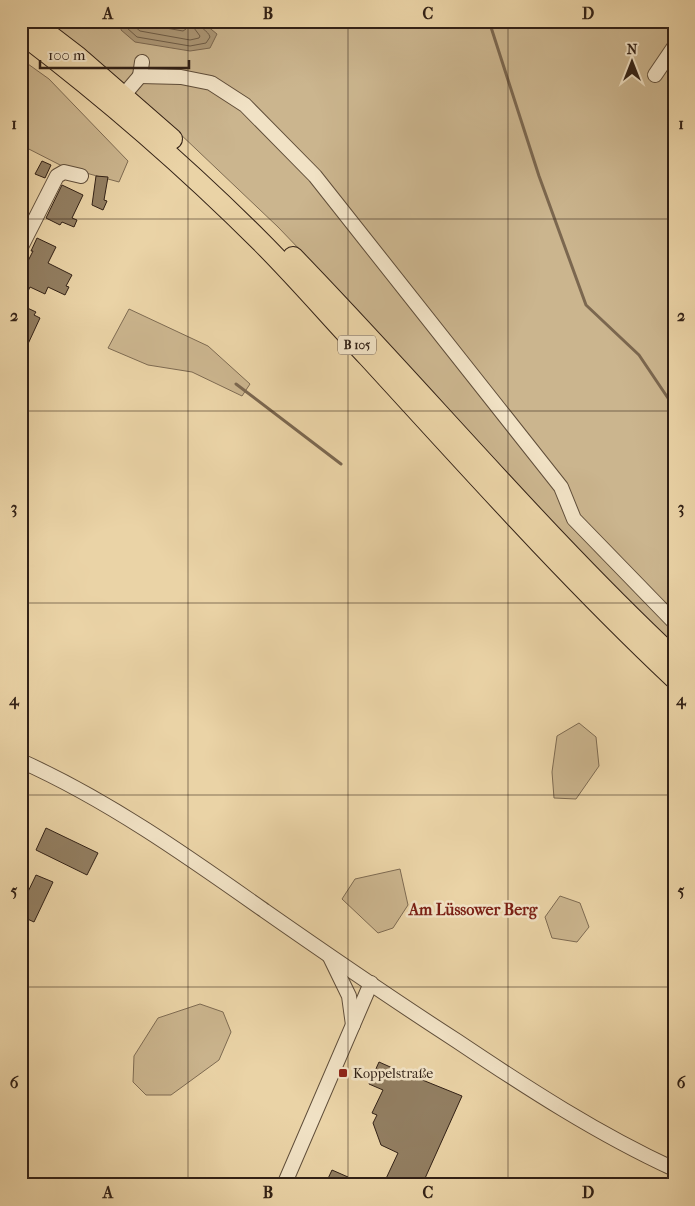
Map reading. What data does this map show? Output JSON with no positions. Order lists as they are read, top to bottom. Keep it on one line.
{"streets":{"highway":["B 105"]},"districts":["Am Lüssower Berg"],"places":{"transit":["Koppelstraße"]},"scale_bar":"100 m","north":"top","grid":{"columns":["A","B","C","D"],"rows":["1","2","3","4","5","6"]}}
